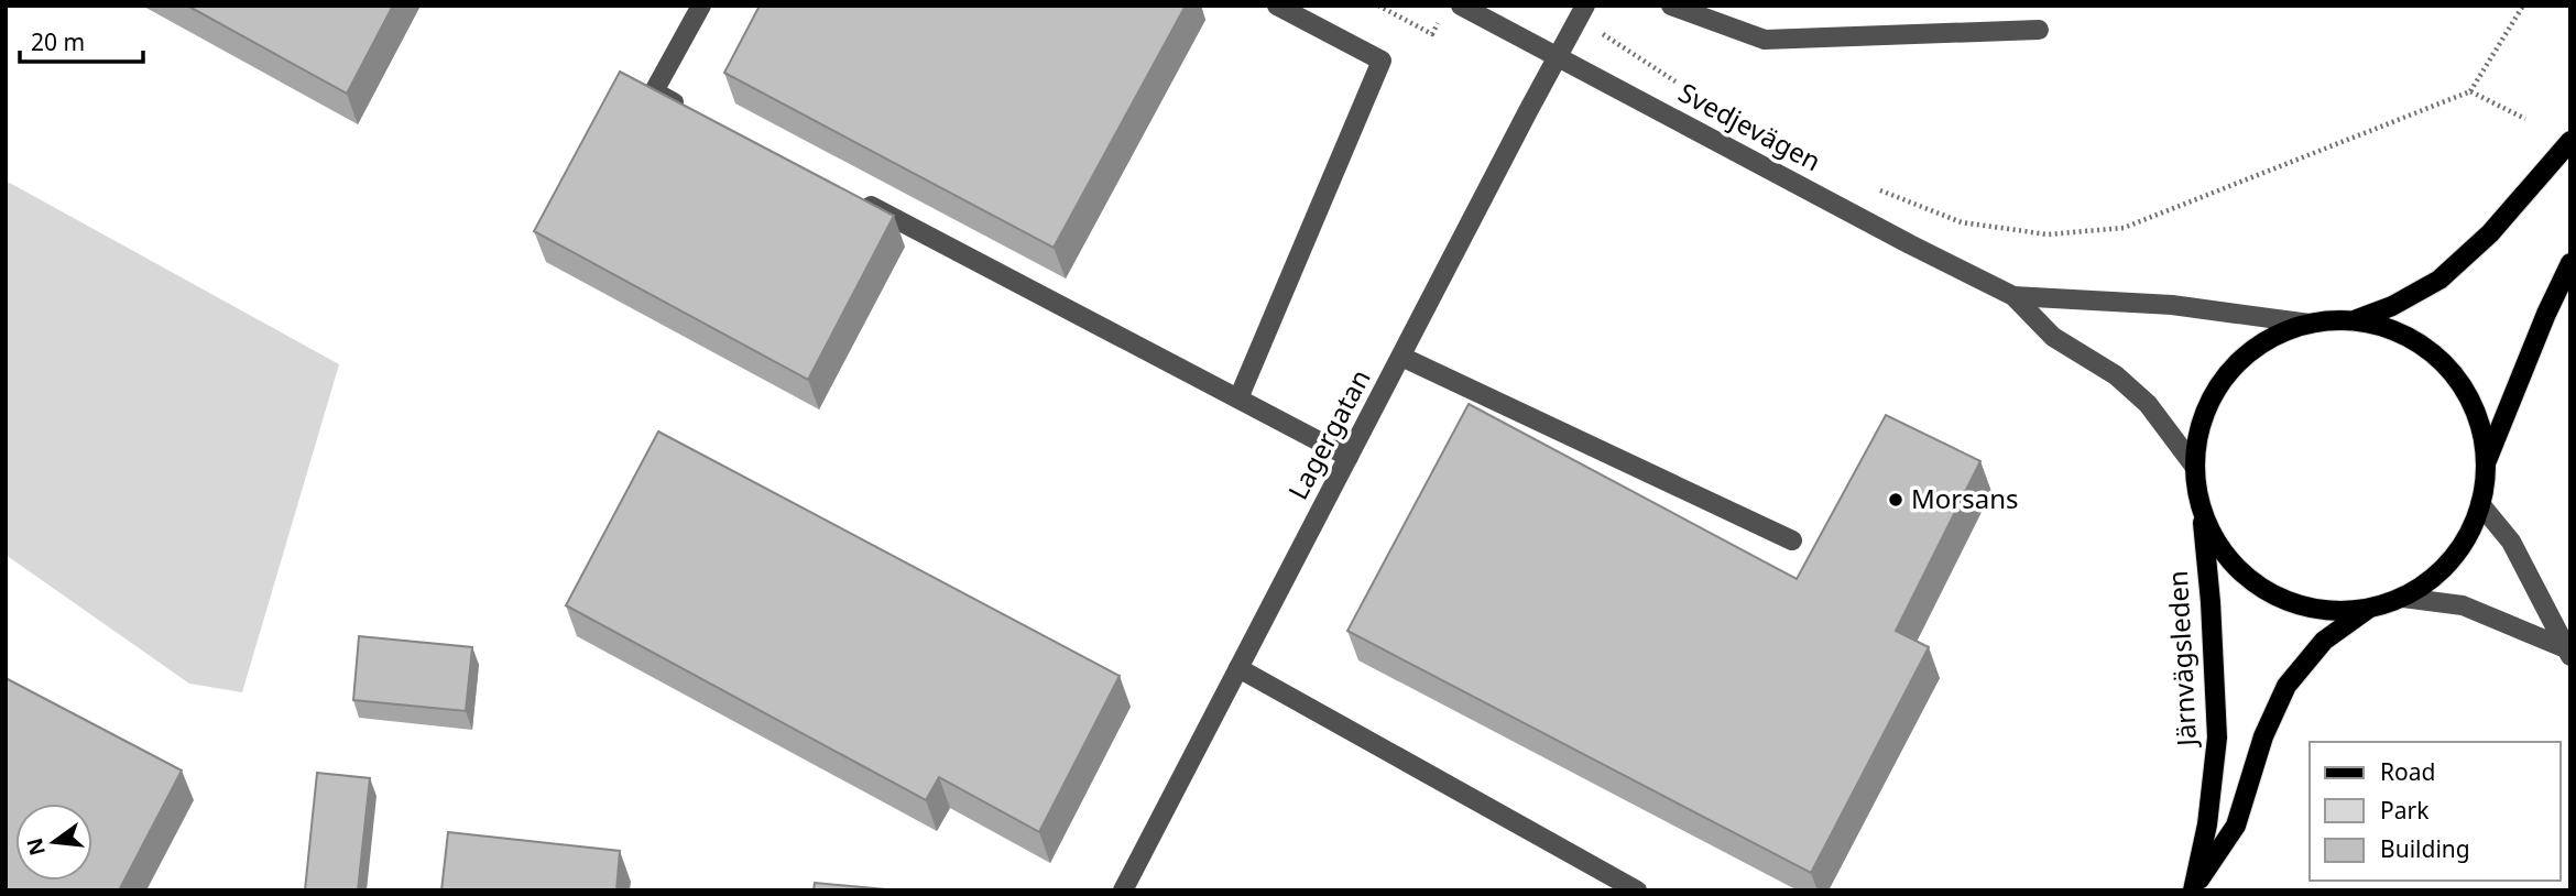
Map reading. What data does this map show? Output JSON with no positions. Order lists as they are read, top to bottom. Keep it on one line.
{"streets":{"main road":["Järnvägsleden"],"street":["Svedjevägen","Lagergatan"]},"crossings":[["Svedjevägen","Lagergatan"],["Svedjevägen","Järnvägsleden"]],"places":["Morsans"],"legend":["Road","Park","Building"],"scale_bar":"20 m","north":"left"}
